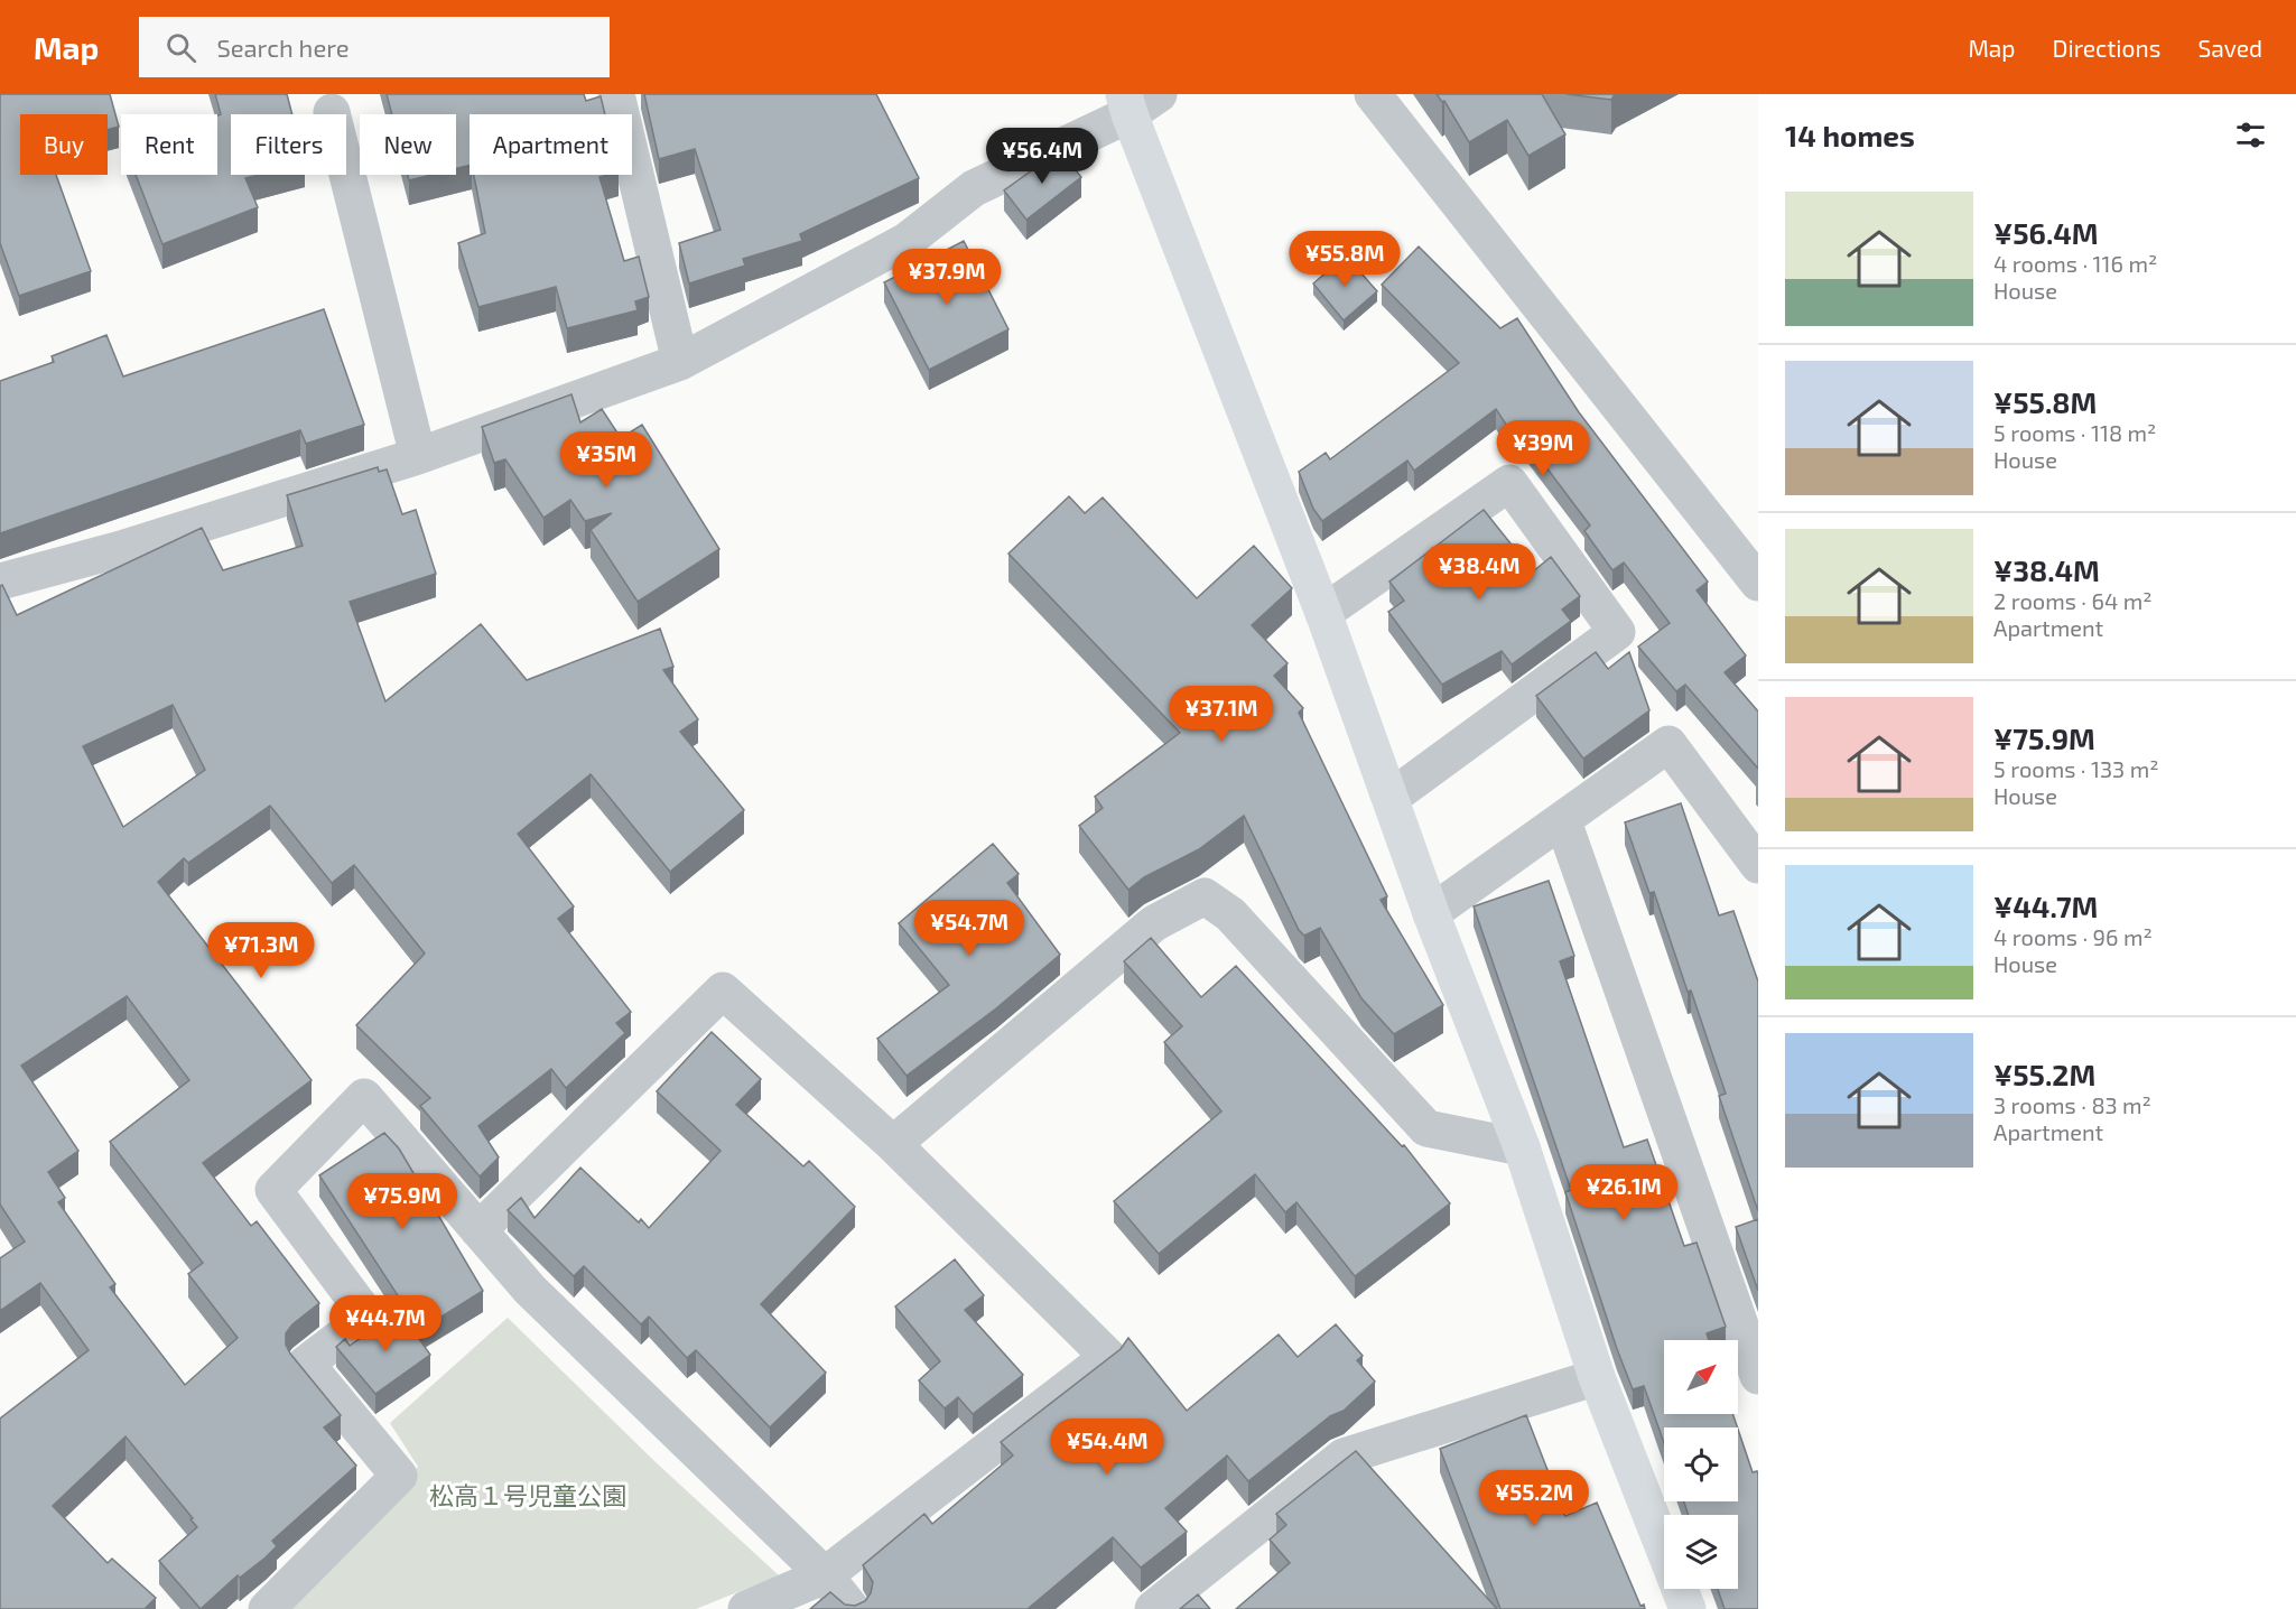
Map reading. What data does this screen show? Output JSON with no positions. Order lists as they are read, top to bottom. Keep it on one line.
{"parks":["松高１号児童公園"],"north":"top right","page":{"header":"Map","search":"Search here","nav":["Map","Directions","Saved"],"heading":"14 homes","chip":["Buy","Rent","Filters","New","Apartment"],"price":["¥56.4M","¥55.8M","¥37.9M","¥39M","¥35M","¥38.4M","¥37.1M","¥54.7M","¥71.3M","¥26.1M","¥75.9M","¥44.7M","¥54.4M","¥55.2M"],"list":[{"name":"¥56.4M","note":"4 rooms · 116 m² · House"},{"name":"¥55.8M","note":"5 rooms · 118 m² · House"},{"name":"¥38.4M","note":"2 rooms · 64 m² · Apartment"},{"name":"¥75.9M","note":"5 rooms · 133 m² · House"},{"name":"¥44.7M","note":"4 rooms · 96 m² · House"},{"name":"¥55.2M","note":"3 rooms · 83 m² · Apartment"}]}}
